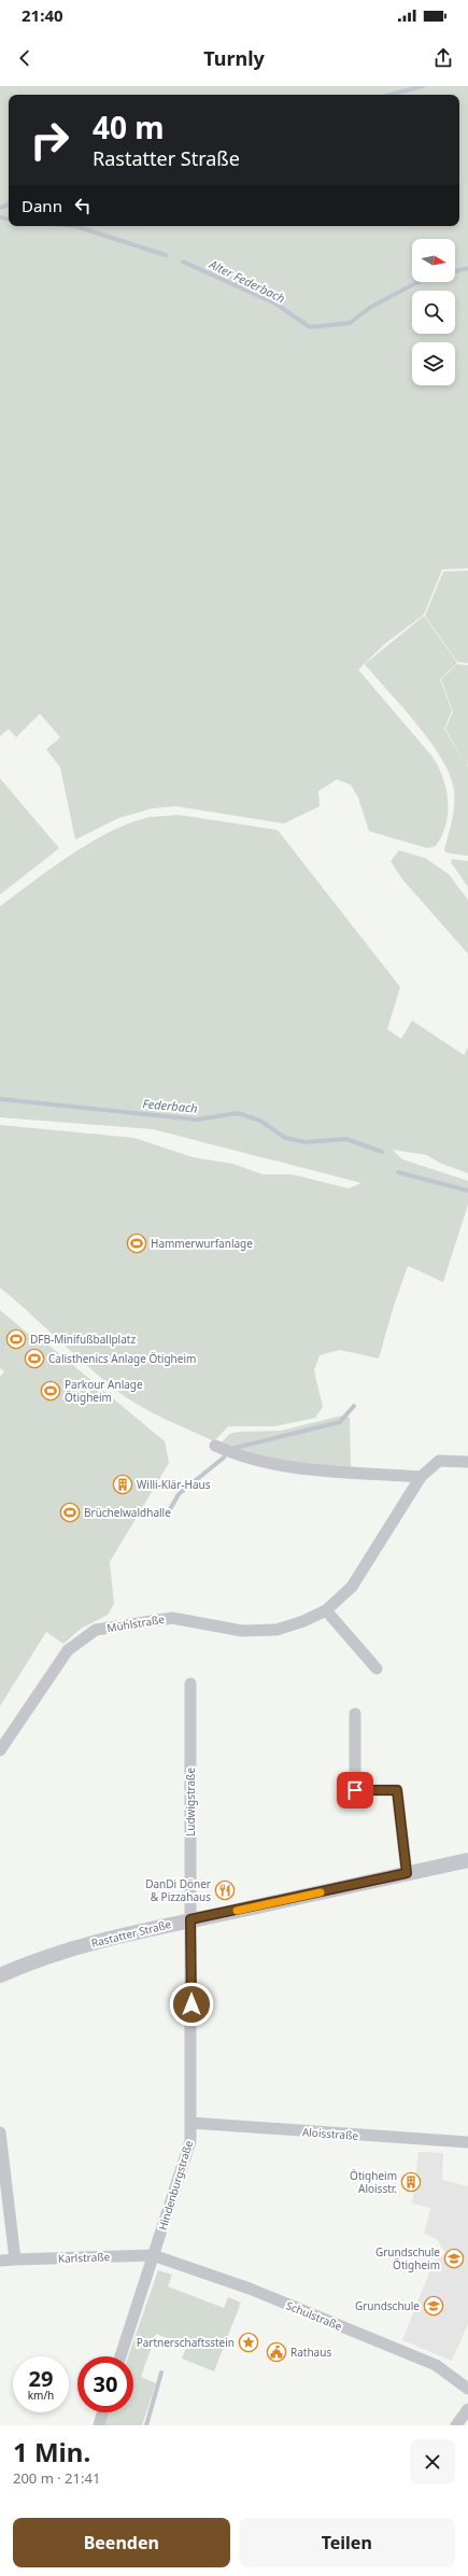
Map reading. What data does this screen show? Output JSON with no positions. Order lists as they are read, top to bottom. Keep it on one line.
{"streets":{"street":["Mühlstraße","Ludwigstraße","Rastatter Straße","Aloisstraße","Hindenburgstraße","Karlstraße","Schulstraße"]},"crossings":[["Ludwigstraße","Rastatter Straße"],["Ludwigstraße","Hindenburgstraße"],["Rastatter Straße","Hindenburgstraße"],["Aloisstraße","Hindenburgstraße"],["Hindenburgstraße","Karlstraße"],["Hindenburgstraße","Schulstraße"],["Karlstraße","Schulstraße"]],"water":["Alter Federbach","Federbach"],"places":{"sports":["Hammerwurfanlage","DFB-Minifußballplatz","Calisthenics Anlage Ötigheim","Parkour Anlage Ötigheim","Brüchelwaldhalle"],"building":["Willi-Klär-Haus","Ötigheim Aloisstr."],"restaurant":["DanDi Döner & Pizzahaus"],"school or university":["Grundschule Ötigheim","Grundschule"],"place":["Partnerschaftsstein"],"public building":["Rathaus"]},"north":"right","page":{"status":"21:40","header":"Turnly","turn":["40 m","Rastatter Straße"],"then":"Dann","speed":"29 km/h","limit":"30","heading":["1 Min.","200 m · 21:41"],"buttons":["Beenden","Teilen"]}}
